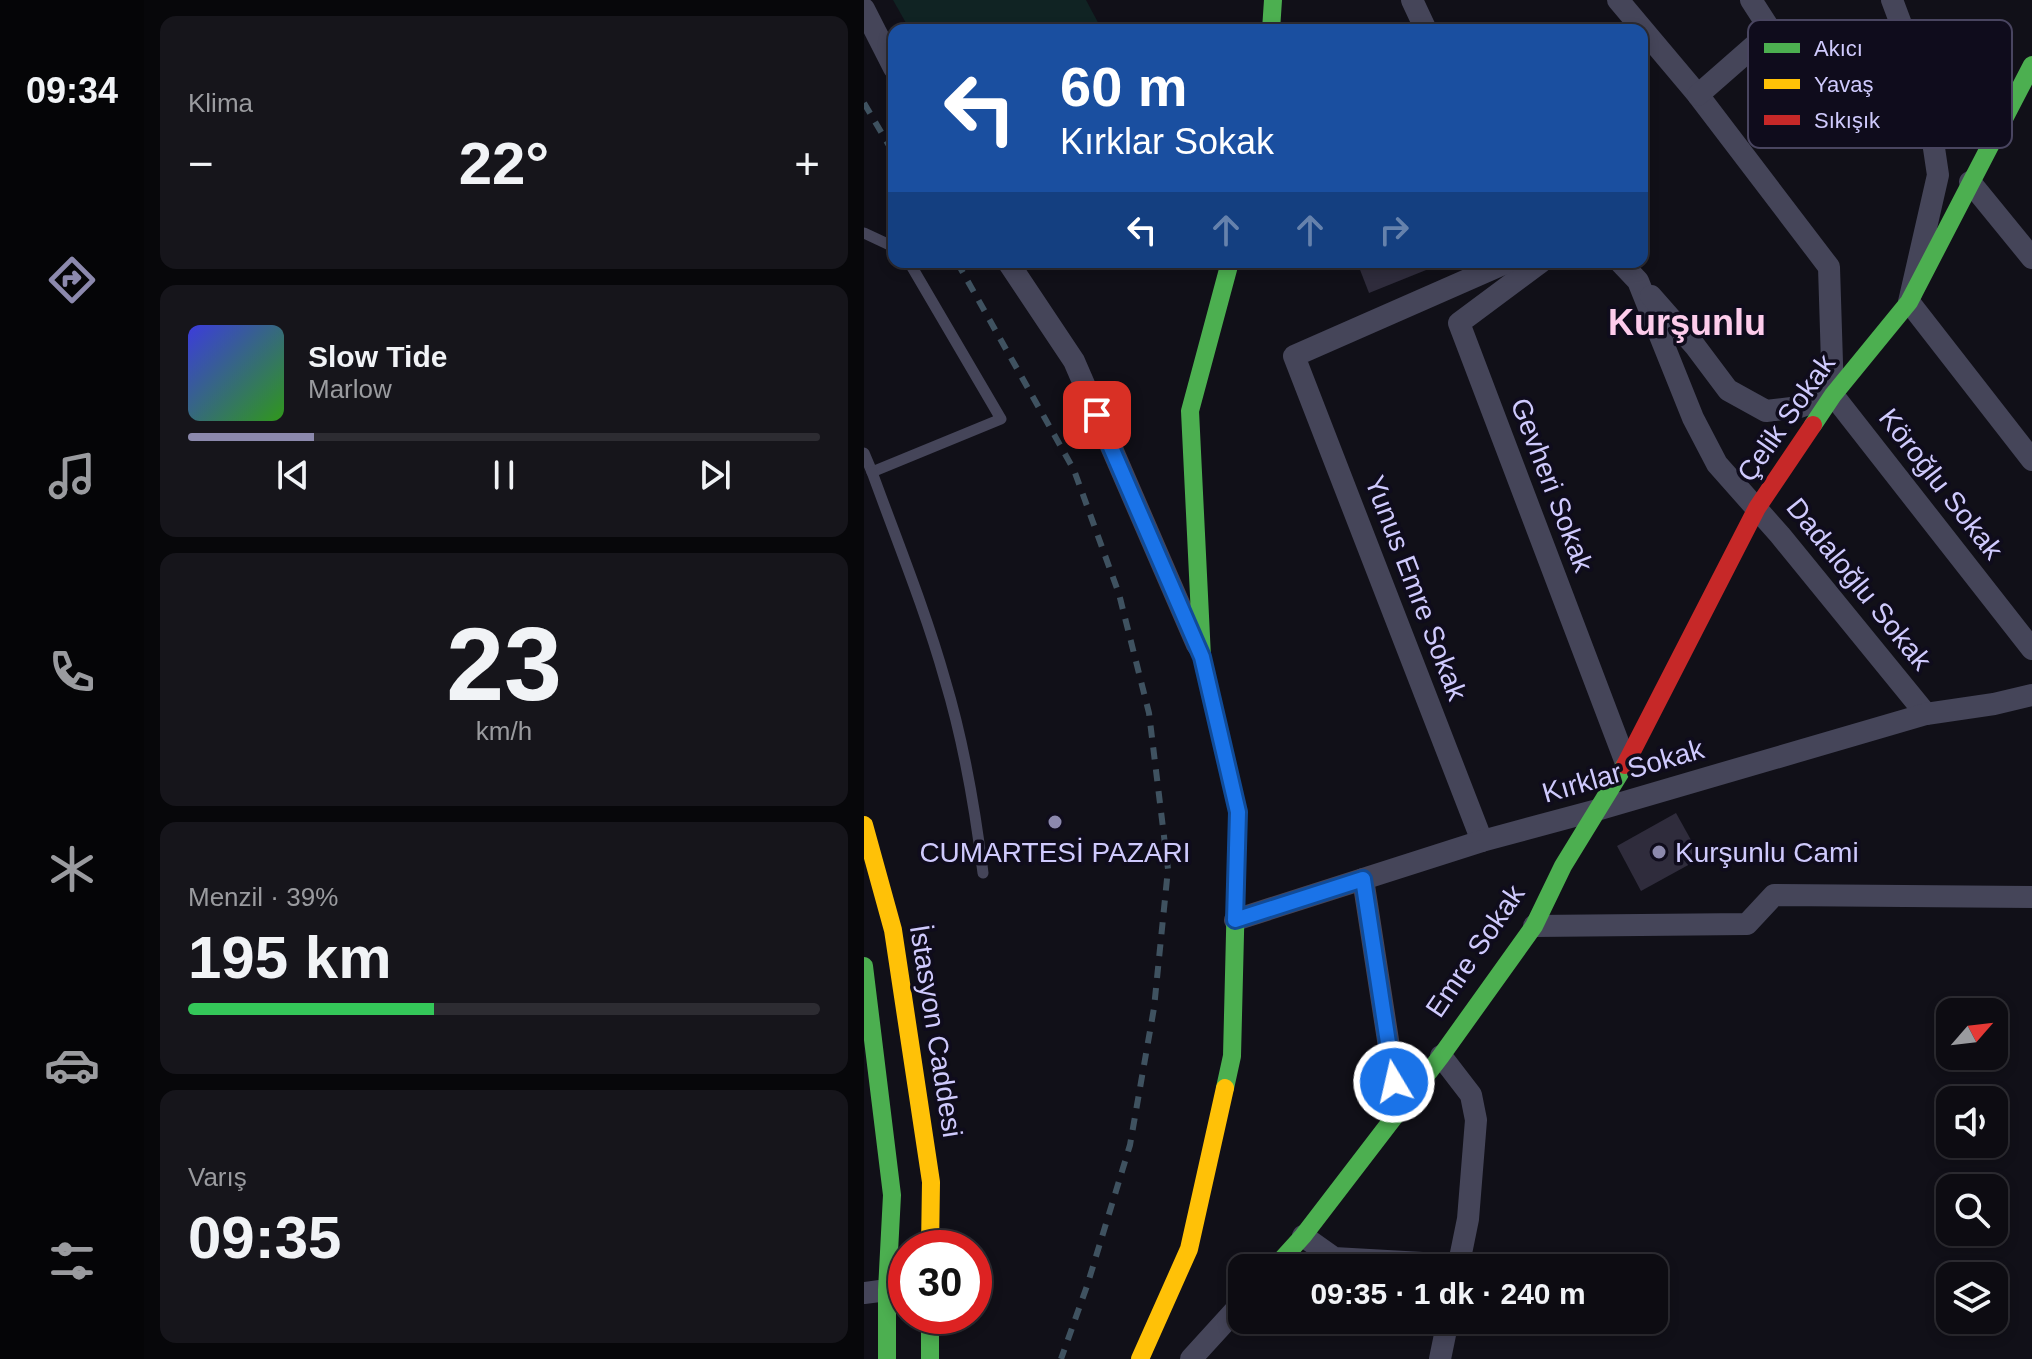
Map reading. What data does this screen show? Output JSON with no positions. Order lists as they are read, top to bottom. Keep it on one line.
{"streets":{"street":["Çelik Sokak","Köroğlu Sokak","Gevheri Sokak","Dadaloğlu Sokak","Yunus Emre Sokak","Kırklar Sokak","Emre Sokak","İstasyon Caddesi"]},"crossings":[["Çelik Sokak","Köroğlu Sokak"],["Çelik Sokak","Gevheri Sokak"],["Çelik Sokak","Dadaloğlu Sokak"],["Çelik Sokak","Kırklar Sokak"],["Çelik Sokak","Emre Sokak"],["Köroğlu Sokak","Dadaloğlu Sokak"],["Dadaloğlu Sokak","Kırklar Sokak"],["Yunus Emre Sokak","Kırklar Sokak"],["Kırklar Sokak","Emre Sokak"]],"districts":["Kurşunlu"],"places":["CUMARTESİ PAZARI","Kurşunlu Cami"],"legend":["Akıcı","Yavaş","Sıkışık"],"north":"top right","page":{"tabs":"09:34","tile":["Klima",["23","km/h"],["Menzil · 39%","195 km"],["Varış","09:35"]],"turn":["60 m","Kırklar Sokak"],"heat":["−","22°","+"],"song":["Slow Tide","Marlow"],"limit":"30","trip":"09:35 · 1 dk · 240 m"}}
